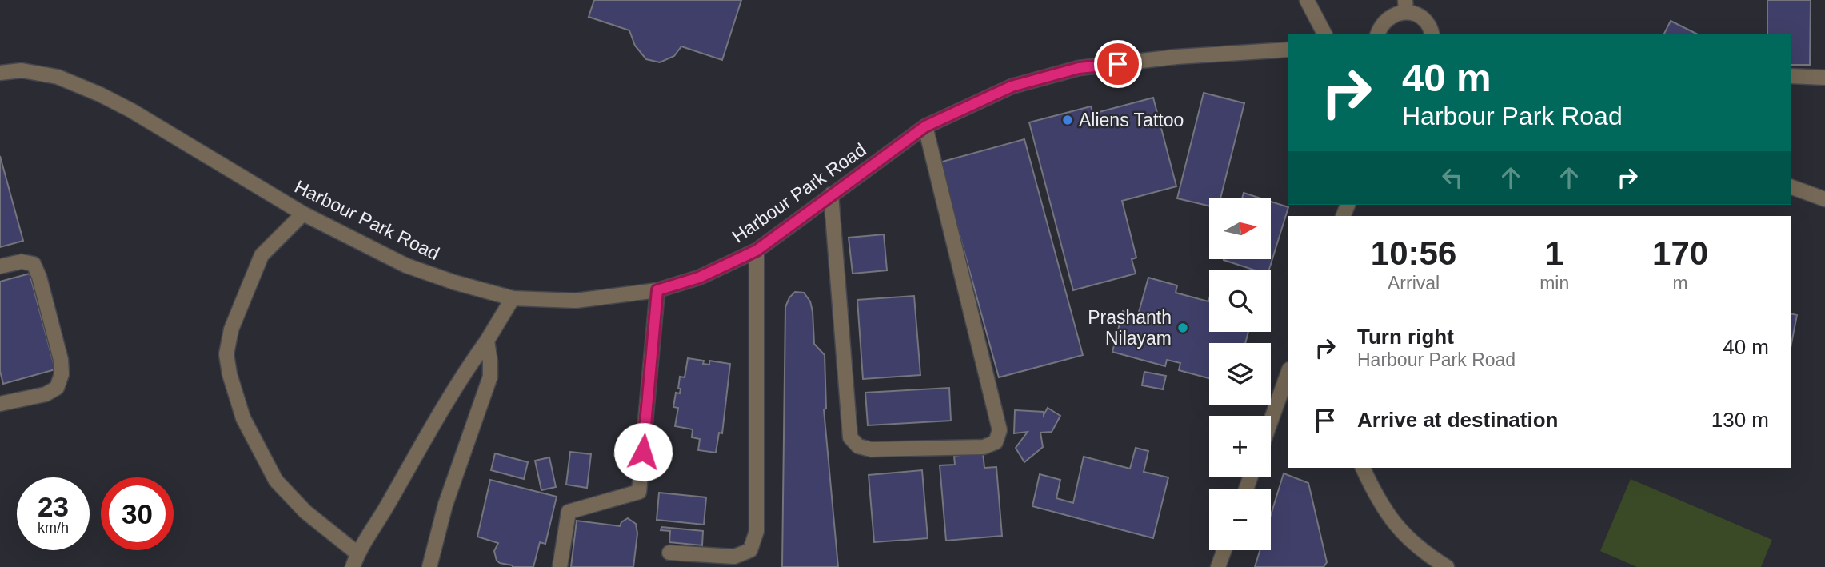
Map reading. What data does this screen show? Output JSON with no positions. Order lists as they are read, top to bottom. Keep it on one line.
{"streets":{"street":["Harbour Park Road"]},"places":["Aliens Tattoo","Prashanth Nilayam"],"north":"right","page":{"turn":["40 m","Harbour Park Road"],"map_buttons":["+","−"],"eta":["10:56","Arrival","1","min","170","m"],"list":[{"name":"Turn right","note":"Harbour Park Road","value":"40 m"},{"name":"Arrive at destination","value":"130 m"}],"speed":"23 km/h","limit":"30"}}
